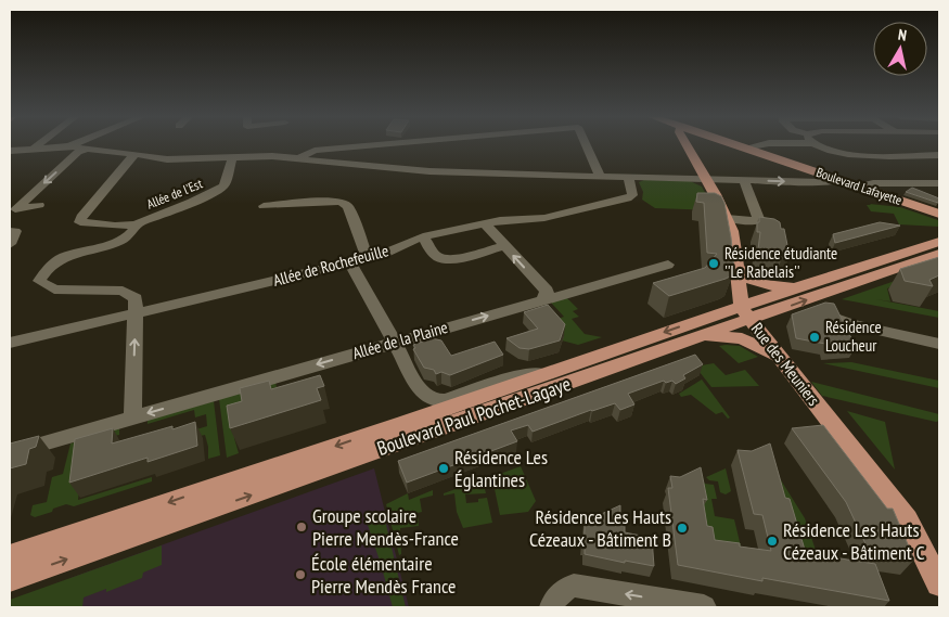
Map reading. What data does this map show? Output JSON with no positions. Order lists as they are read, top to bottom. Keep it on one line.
{"streets":{"main road":["Boulevard Lafayette","Rue des Meuniers","Boulevard Paul Pochet-Lagaye"],"street":["Allée de l'Est","Allée de Rochefeuille","Allée de la Plaine"]},"crossings":[["Rue des Meuniers","Boulevard Paul Pochet-Lagaye"]],"places":["Résidence étudiante ''Le Rabelais''","Résidence Loucheur","Résidence Les Églantines","Groupe scolaire Pierre Mendès-France","Résidence Les Hauts Cézeaux - Bâtiment B","Résidence Les Hauts Cézeaux - Bâtiment C","École élémentaire Pierre Mendès France"],"north":"top"}
